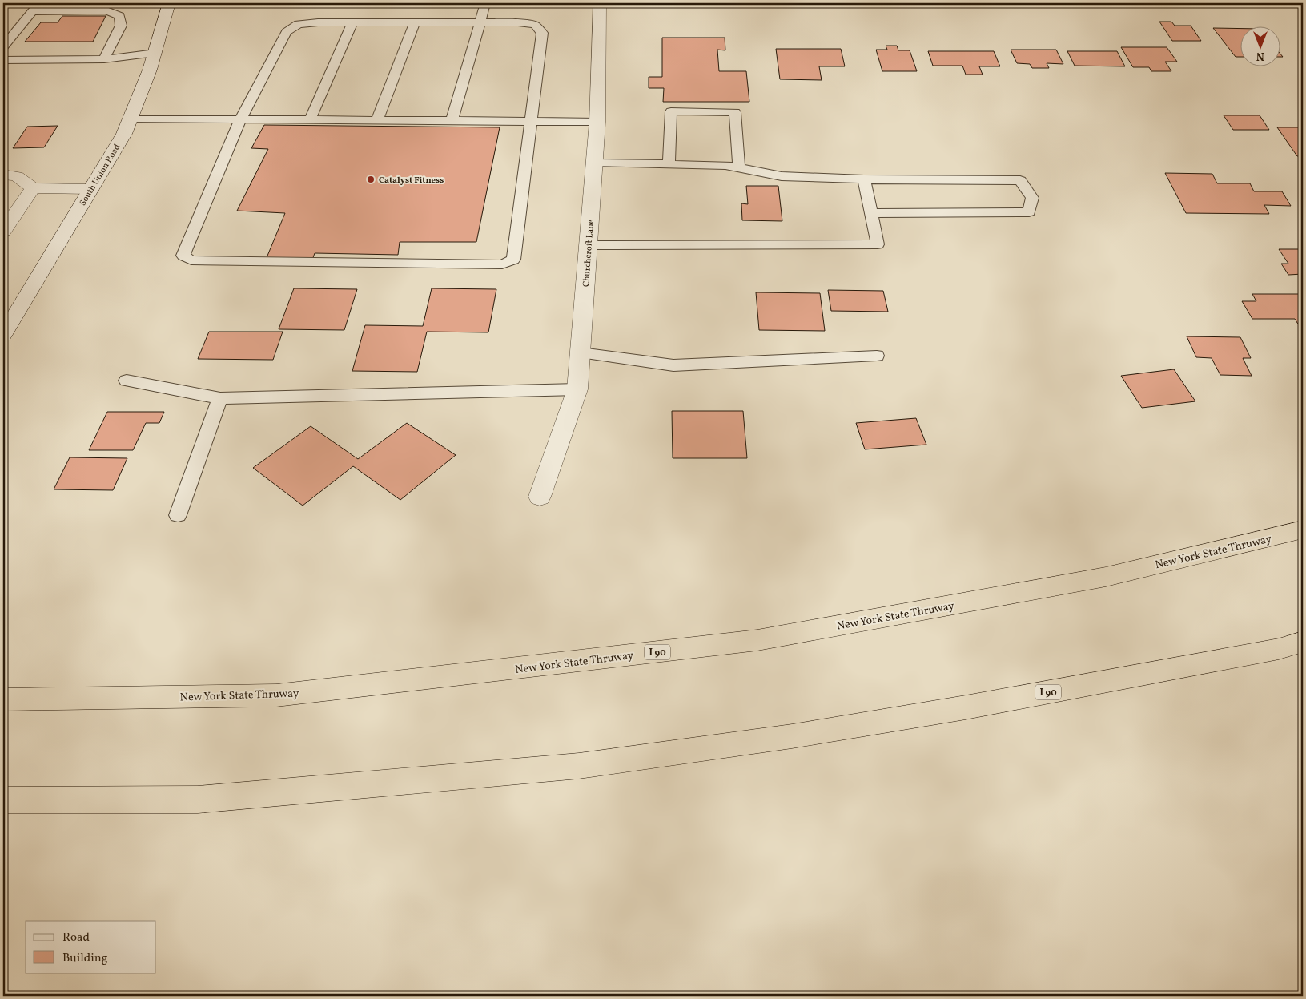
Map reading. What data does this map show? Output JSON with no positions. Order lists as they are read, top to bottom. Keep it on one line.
{"streets":{"highway":["New York State Thruway","I 90"],"street":["South Union Road","Churchcroft Lane"]},"places":["Catalyst Fitness"],"legend":["Road","Building"],"north":"bottom"}
